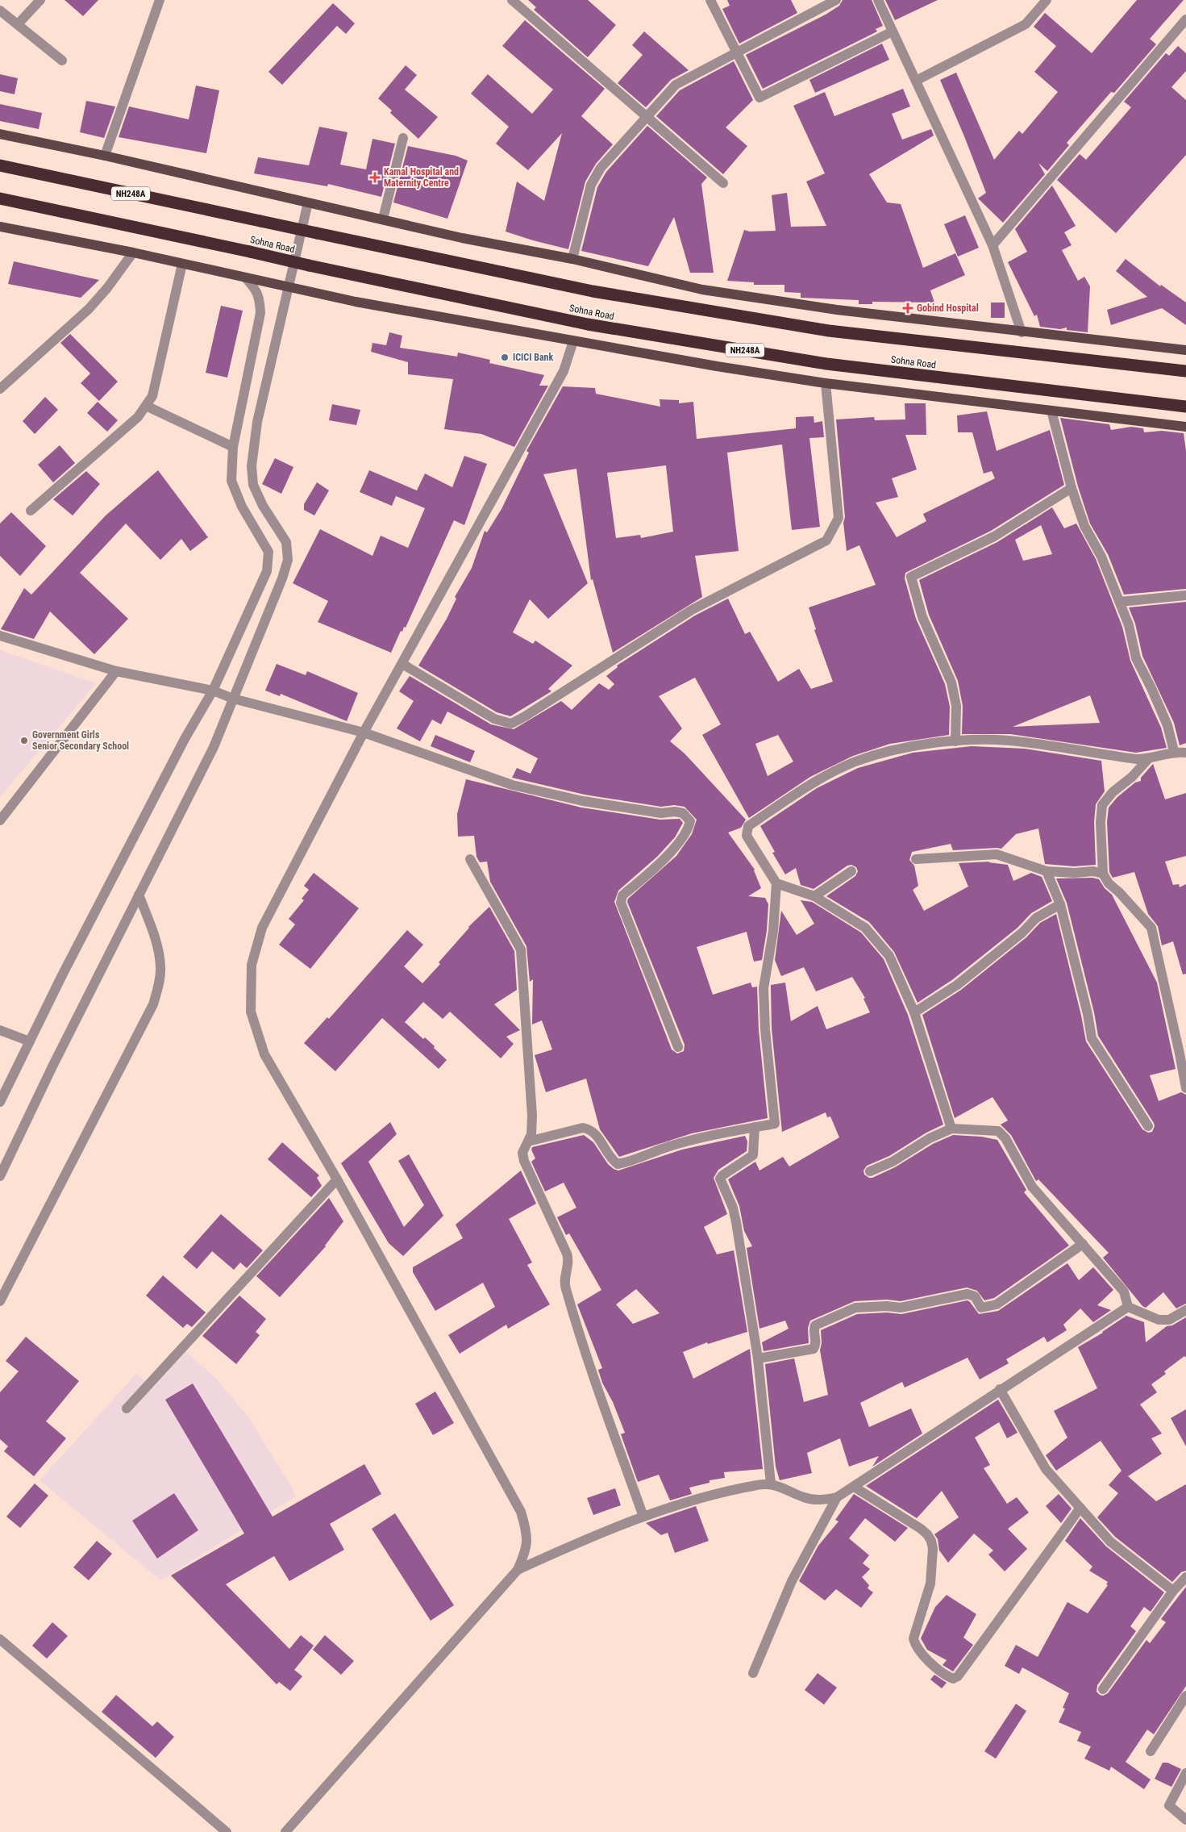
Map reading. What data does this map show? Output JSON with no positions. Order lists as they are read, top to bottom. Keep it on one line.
{"streets":{"highway":["NH248A","Sohna Road"]},"places":{"health":["Kamal Hospital and Maternity Centre","Gobind Hospital"],"other":["ICICI Bank","Government Girls Senior Secondary School"]}}
